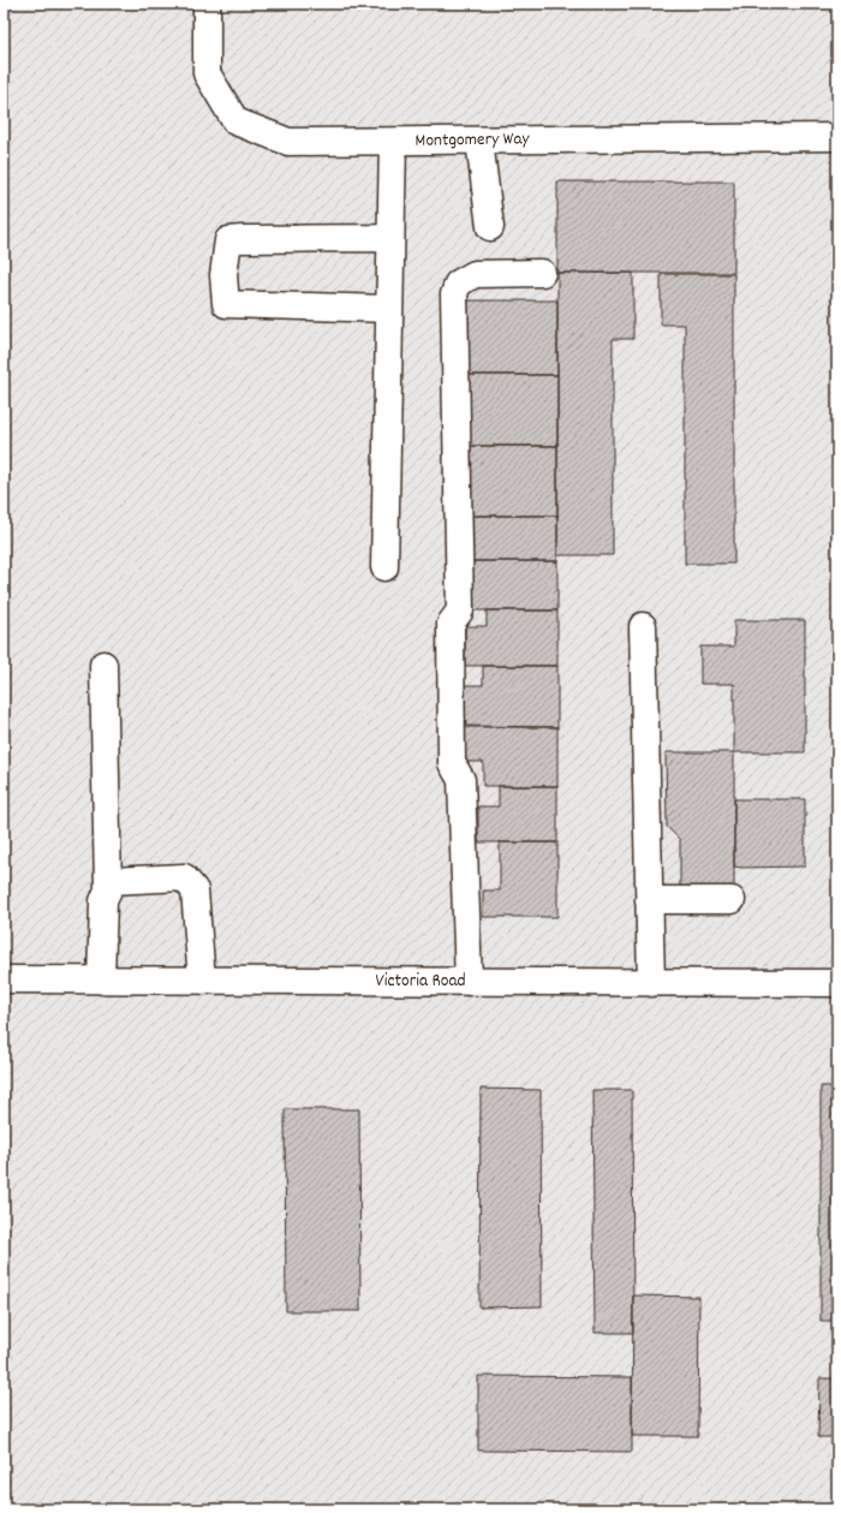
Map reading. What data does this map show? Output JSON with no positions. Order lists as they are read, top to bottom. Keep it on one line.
{"streets":{"street":["Montgomery Way","Victoria Road"]}}
